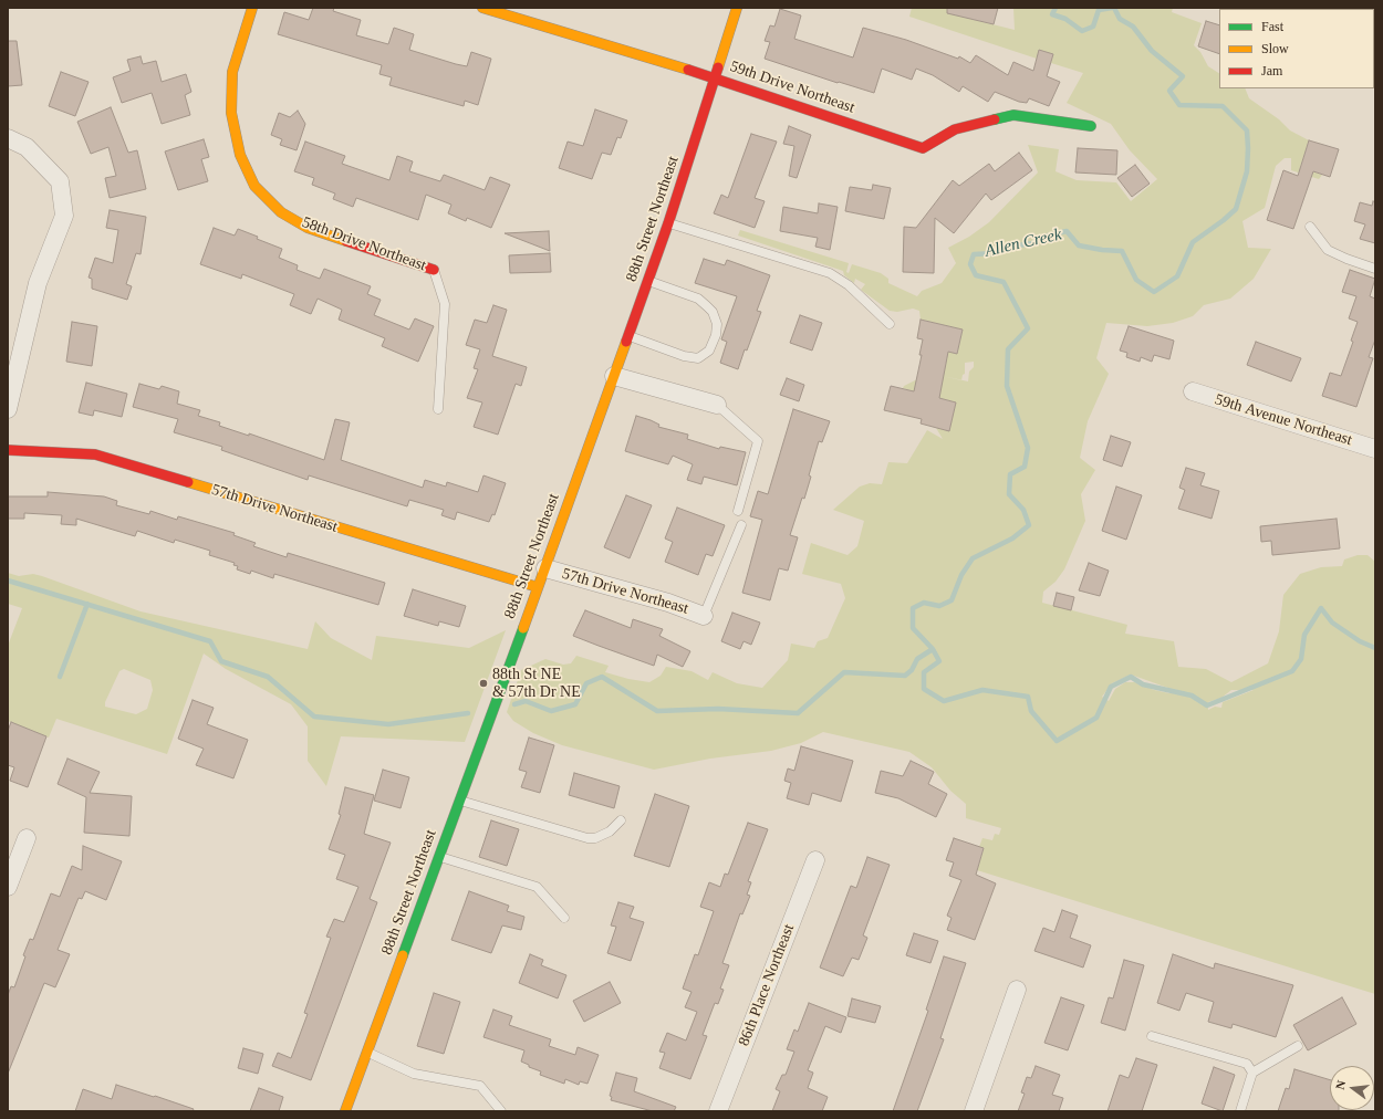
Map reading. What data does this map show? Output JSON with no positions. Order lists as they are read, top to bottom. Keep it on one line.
{"streets":{"street":["59th Drive Northeast","88th Street Northeast","58th Drive Northeast","59th Avenue Northeast","57th Drive Northeast","86th Place Northeast"]},"crossings":[["59th Drive Northeast","88th Street Northeast"],["88th Street Northeast","57th Drive Northeast"]],"water":["Allen Creek"],"places":["88th St NE & 57th Dr NE"],"legend":["Fast","Slow","Jam"],"north":"left"}
